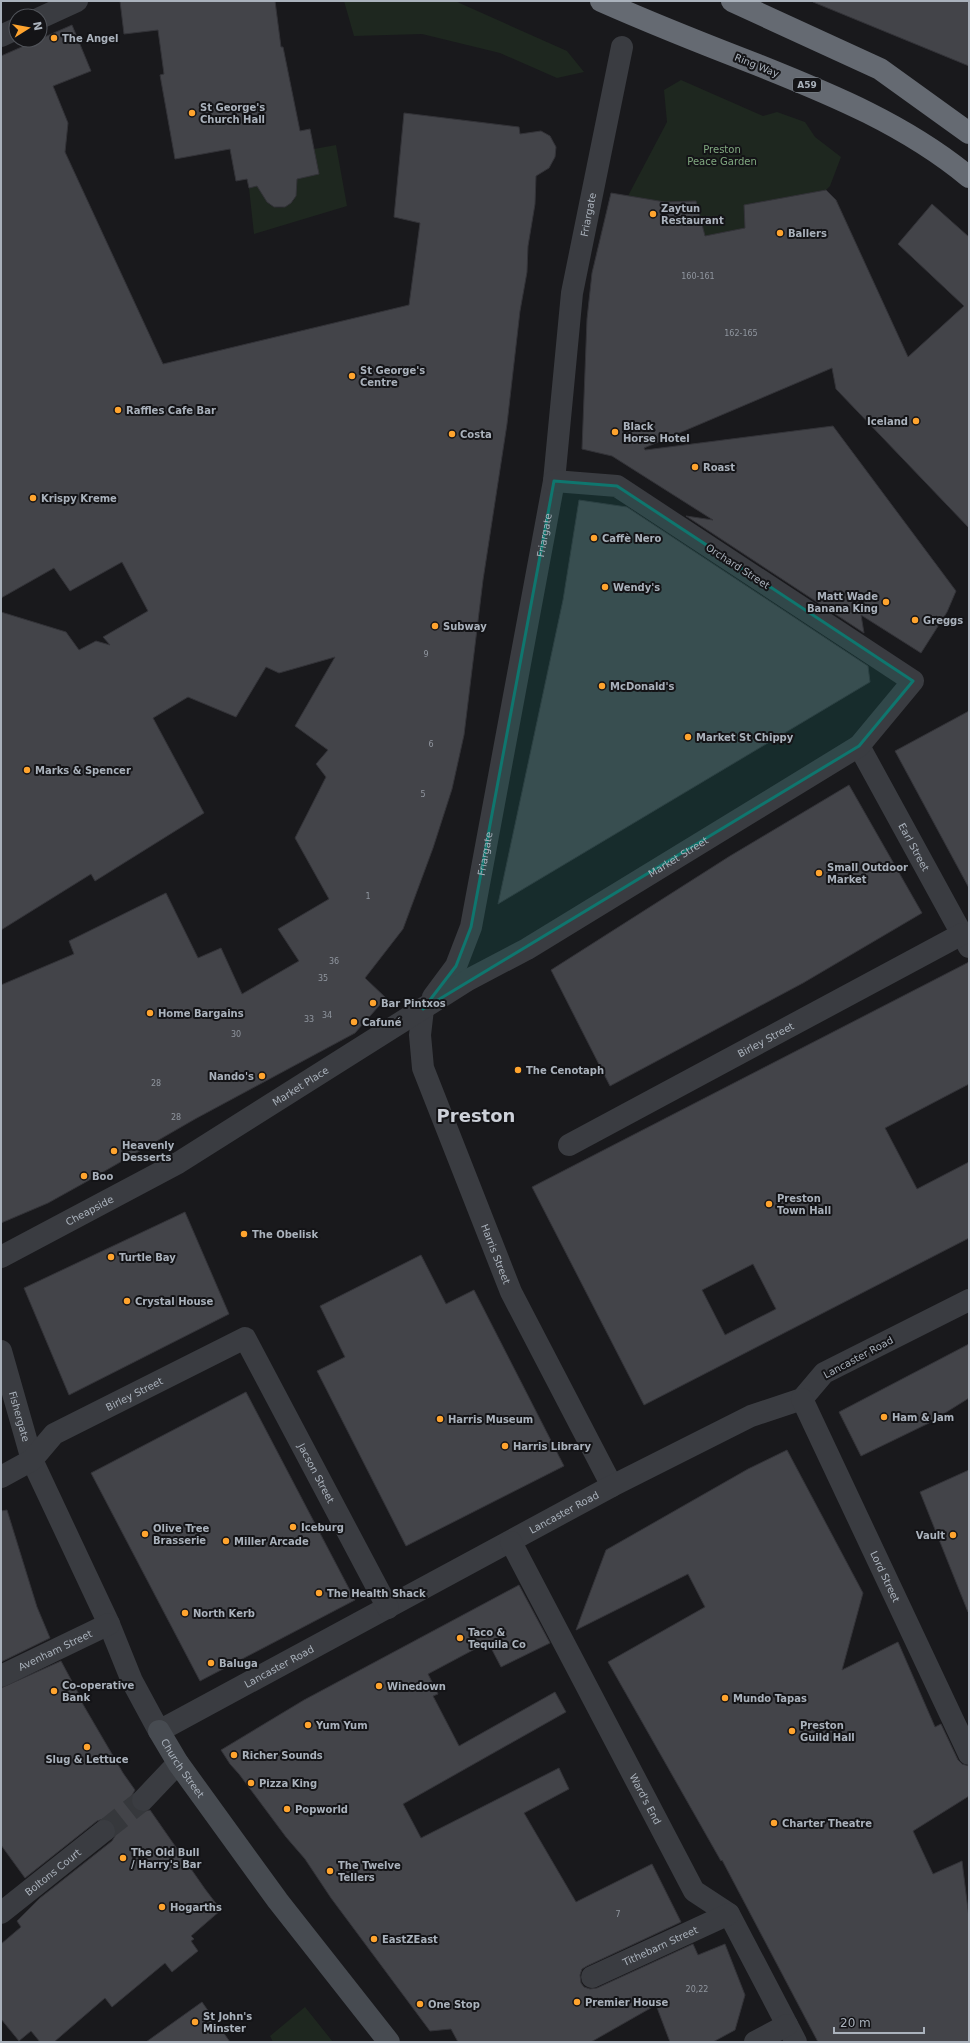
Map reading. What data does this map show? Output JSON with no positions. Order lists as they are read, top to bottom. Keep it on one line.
{"streets":{"highway":["Ring Way","A59"],"street":["Friargate","Orchard Street","Earl Street","Market Street","Birley Street","Market Place","Cheapside","Harris Street","Lancaster Road","Fishergate","Jacson Street","Lord Street","Avenham Street","Church Street","Ward's End","Boltons Court","Tithebarn Street"]},"crossings":[["Friargate","Orchard Street"],["Friargate","Market Street"],["Friargate","Market Place"],["Friargate","Harris Street"],["Orchard Street","Market Street"],["Earl Street","Market Street"],["Earl Street","Birley Street"],["Market Street","Market Place"],["Market Street","Harris Street"],["Birley Street","Fishergate"],["Birley Street","Jacson Street"],["Birley Street","Church Street"],["Market Place","Cheapside"],["Market Place","Harris Street"],["Harris Street","Lancaster Road"],["Lancaster Road","Jacson Street"],["Lancaster Road","Lord Street"],["Lancaster Road","Church Street"],["Lancaster Road","Ward's End"],["Fishergate","Church Street"],["Avenham Street","Church Street"],["Ward's End","Tithebarn Street"]],"districts":["Preston"],"parks":["Preston Peace Garden"],"places":["The Angel","St George's Church Hall","Zaytun Restaurant","Ballers","St George's Centre","Raffles Cafe Bar","Iceland","Black Horse Hotel","Costa","Roast","Krispy Kreme","Caffè Nero","Wendy's","Matt Wade Banana King","Greggs","Subway","McDonald's","Market St Chippy","Marks & Spencer","Small Outdoor Market","Bar Pintxos","Home Bargains","Cafuné","The Cenotaph","Nando's","Heavenly Desserts","Boo","Preston Town Hall","The Obelisk","Turtle Bay","Crystal House","Ham & Jam","Harris Museum","Harris Library","Iceburg","Olive Tree Brasserie","Vault","Miller Arcade","The Health Shack","North Kerb","Taco & Tequila Co","Baluga","Winedown","Co-operative Bank","Mundo Tapas","Yum Yum","Preston Guild Hall","Slug & Lettuce","Richer Sounds","Pizza King","Popworld","Charter Theatre","The Old Bull / Harry's Bar","The Twelve Tellers","Hogarths","EastZEast","Premier House","One Stop","St John's Minster"],"house_numbers":["160-161","162-165","9","6","5","1","36","35","34","33","30","28","28","7","20,22"],"scale_bar":"20 m","north":"right"}
